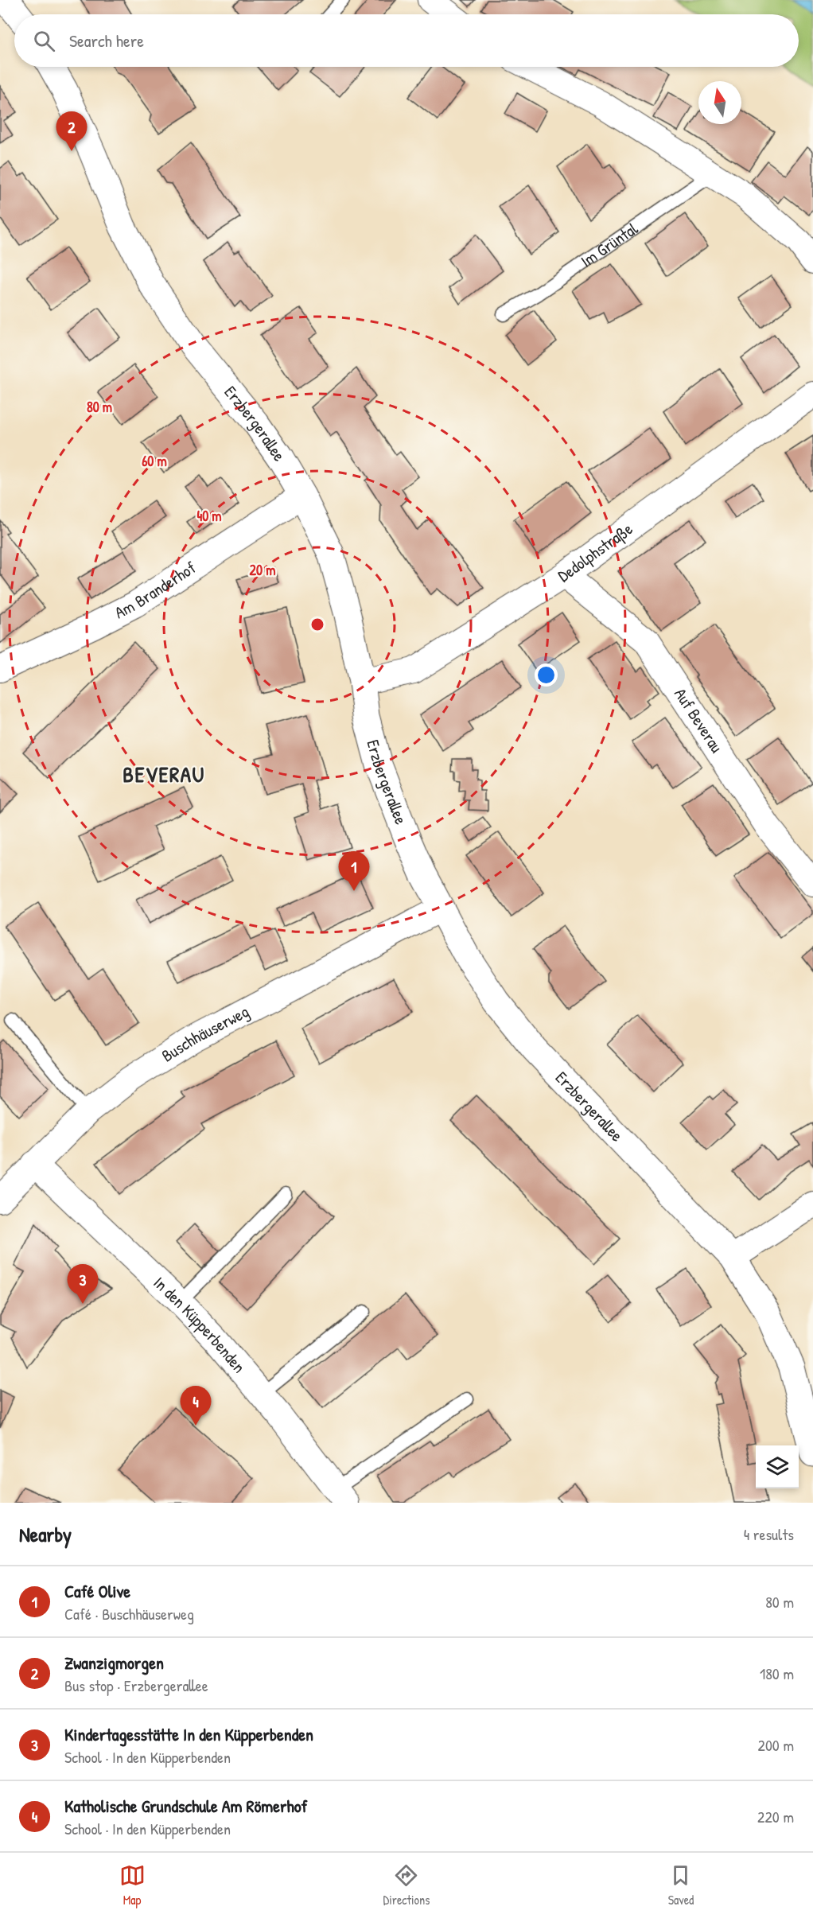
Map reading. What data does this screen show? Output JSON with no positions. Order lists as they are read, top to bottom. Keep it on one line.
{"streets":{"street":["Erzbergerallee","Dedolphstraße","Am Branderhof","Auf Beverau","Buschhäuserweg","In den Küpperbenden"],"lane":["Im Grüntal"]},"crossings":[["Erzbergerallee","Dedolphstraße"],["Erzbergerallee","Am Branderhof"],["Erzbergerallee","Buschhäuserweg"],["Dedolphstraße","Auf Beverau"],["Buschhäuserweg","In den Küpperbenden"]],"districts":["BEVERAU"],"north":"top","page":{"search":"Search here","pins":["2","1","3","4"],"heading":["Nearby","4 results"],"list":[{"mark":"1","name":"Café Olive","note":"Café · Buschhäuserweg","value":"80 m"},{"mark":"2","name":"Zwanzigmorgen","note":"Bus stop · Erzbergerallee","value":"180 m"},{"mark":"3","name":"Kindertagesstätte In den Küpperbenden","note":"School · In den Küpperbenden","value":"200 m"},{"mark":"4","name":"Katholische Grundschule Am Römerhof","note":"School · In den Küpperbenden","value":"220 m"}],"nav":["Map","Directions","Saved"]},"rings":["80 m","60 m","40 m","20 m"]}
